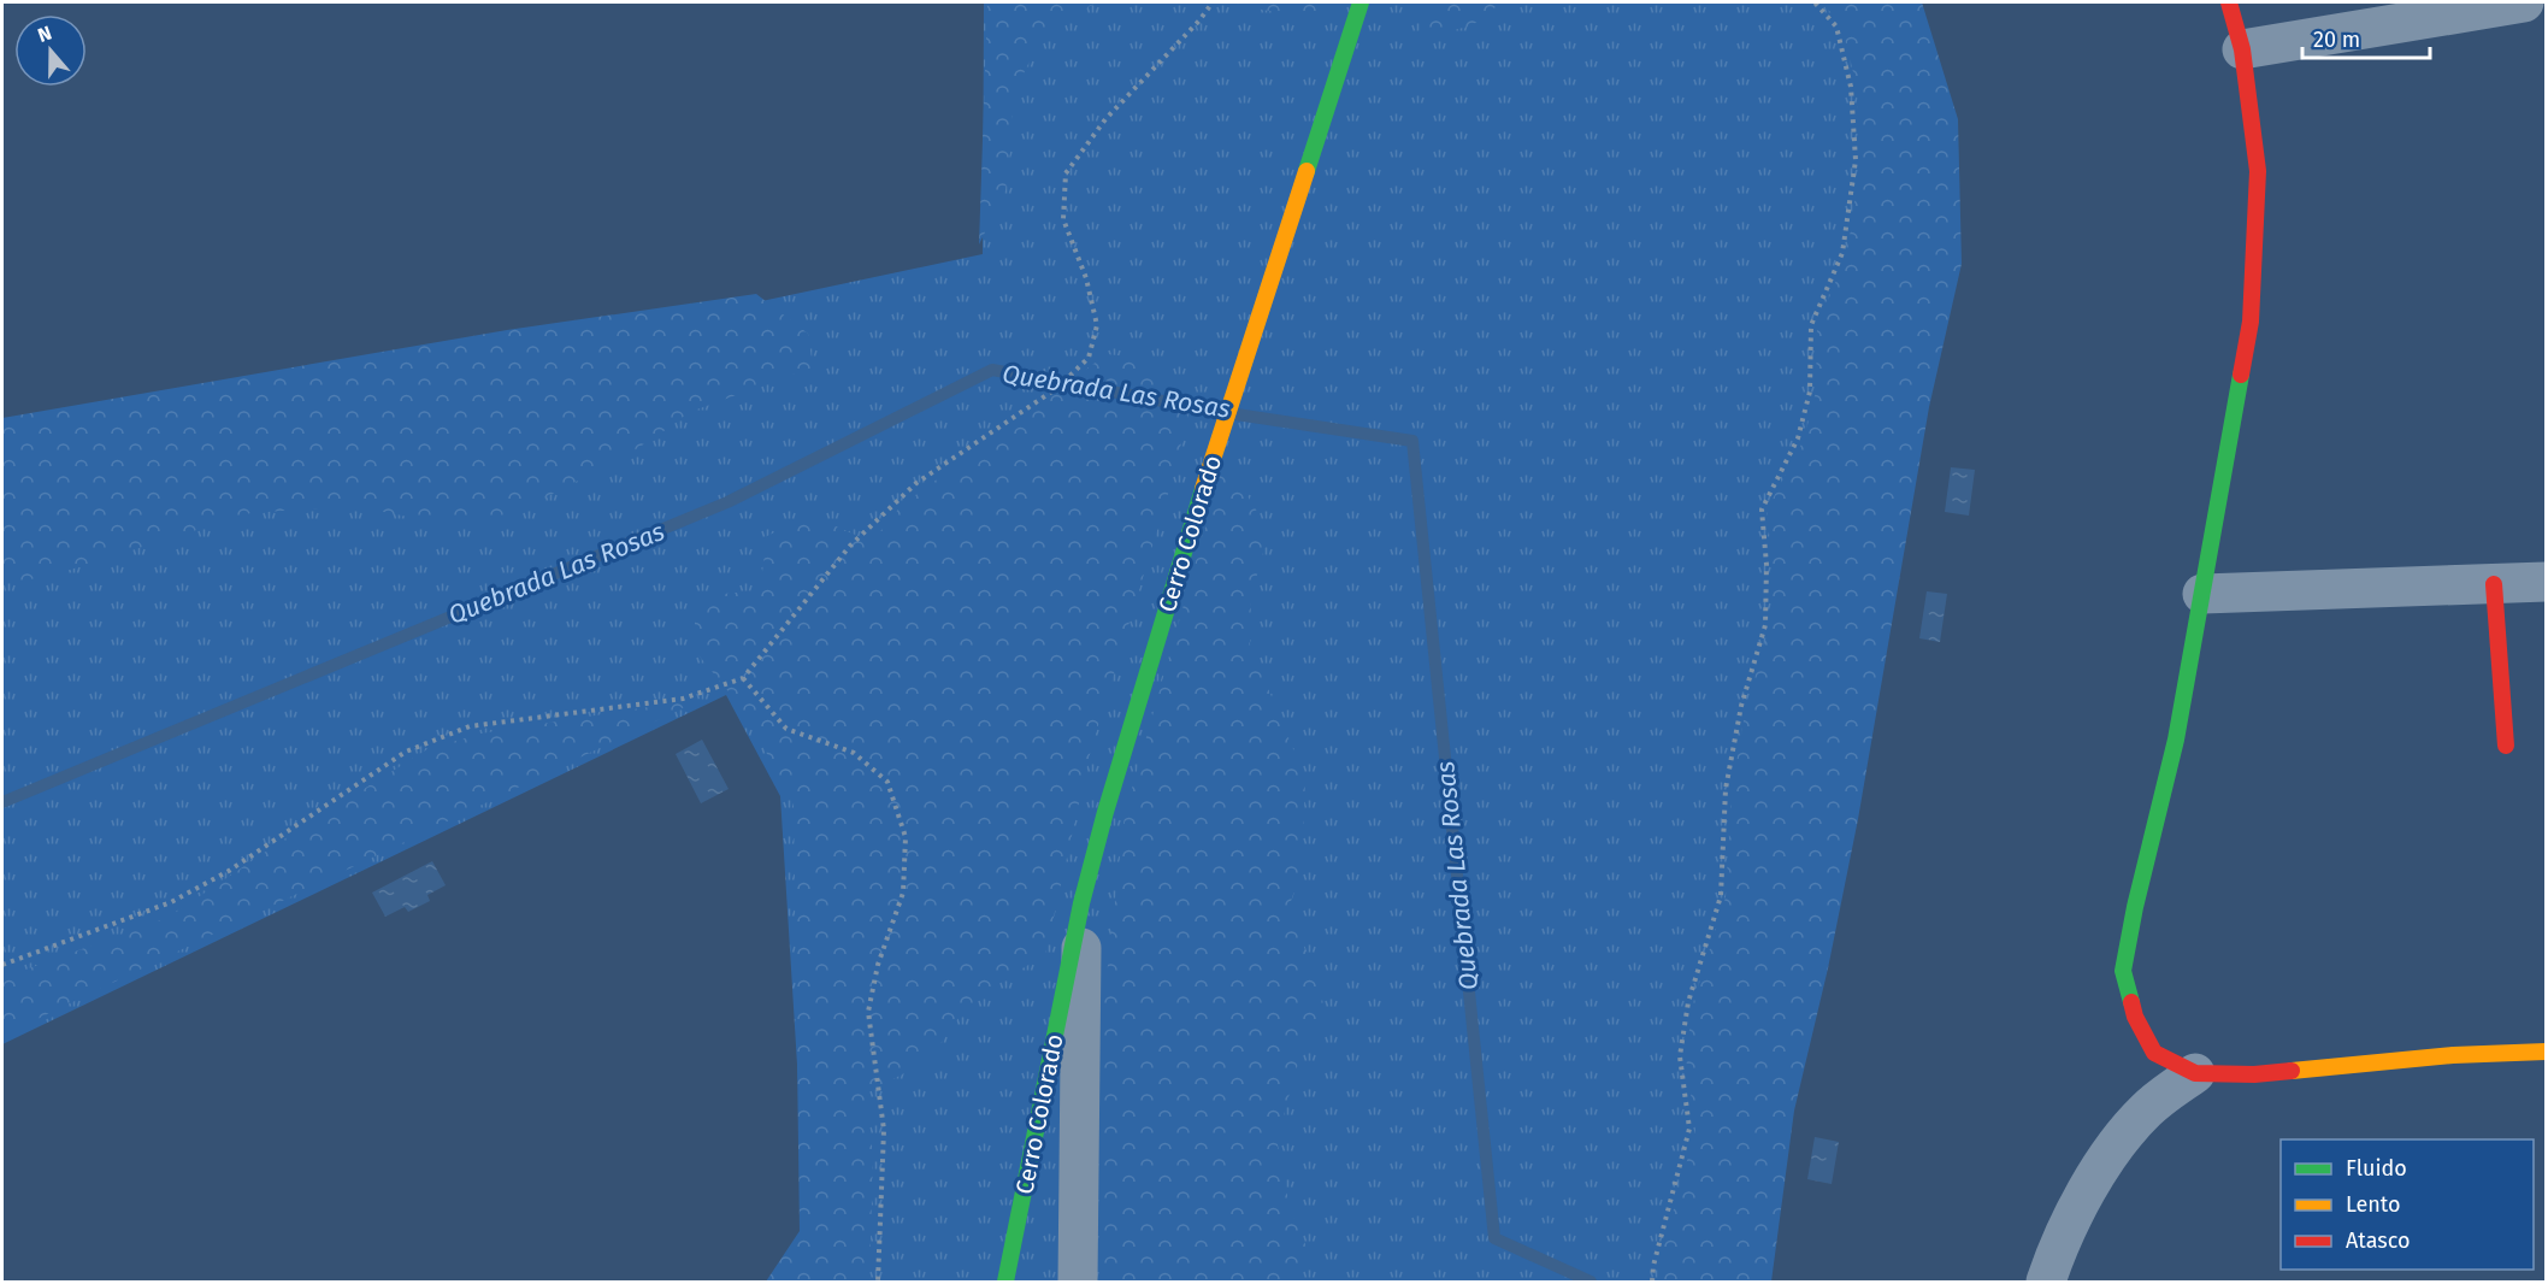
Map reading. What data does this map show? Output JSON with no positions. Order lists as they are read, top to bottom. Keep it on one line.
{"streets":{"street":["Cerro Colorado"]},"water":["Quebrada Las Rosas"],"legend":["Fluido","Lento","Atasco"],"scale_bar":"20 m","north":"top"}
